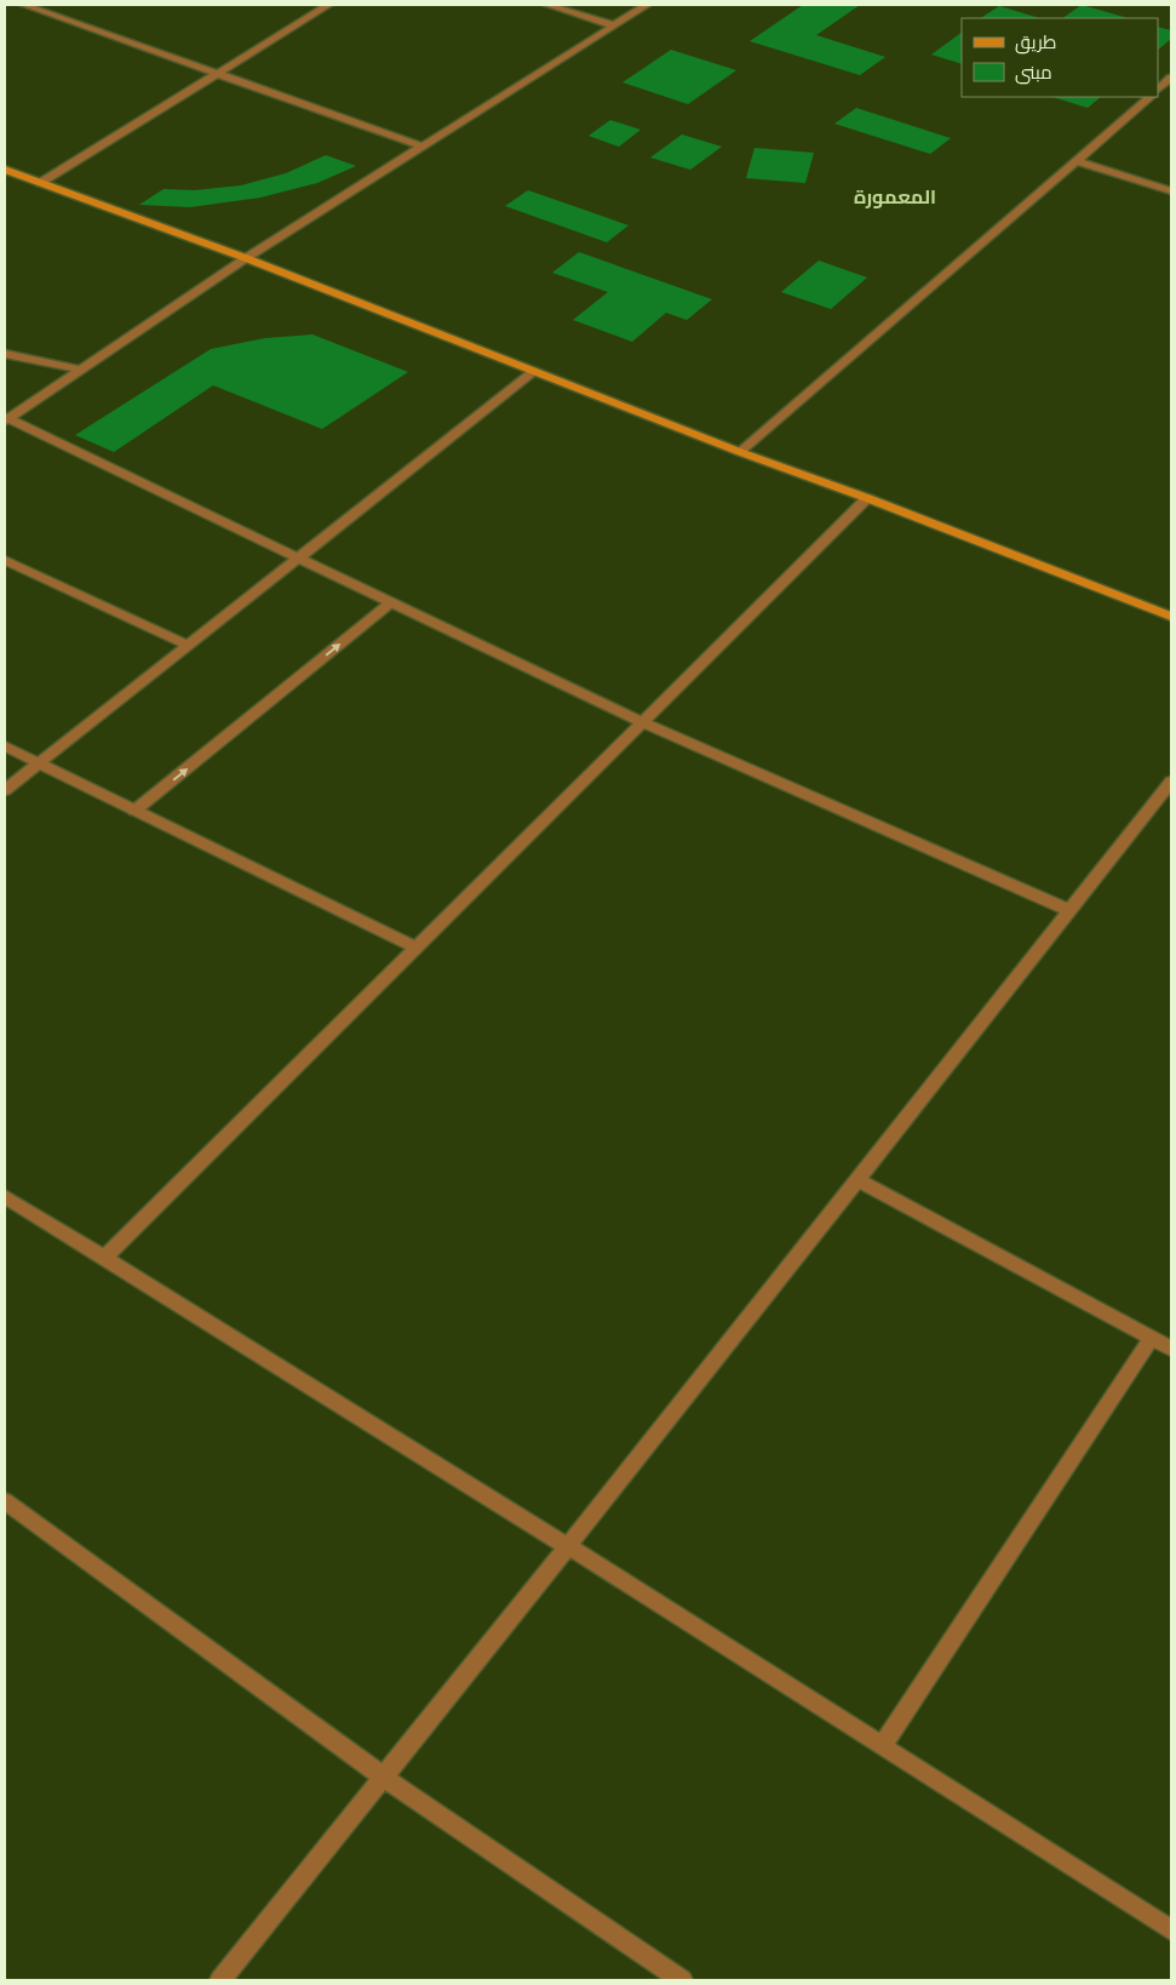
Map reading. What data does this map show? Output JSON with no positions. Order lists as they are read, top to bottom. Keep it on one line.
{"districts":["المعمورة"],"legend":["طريق","مبنى"]}
